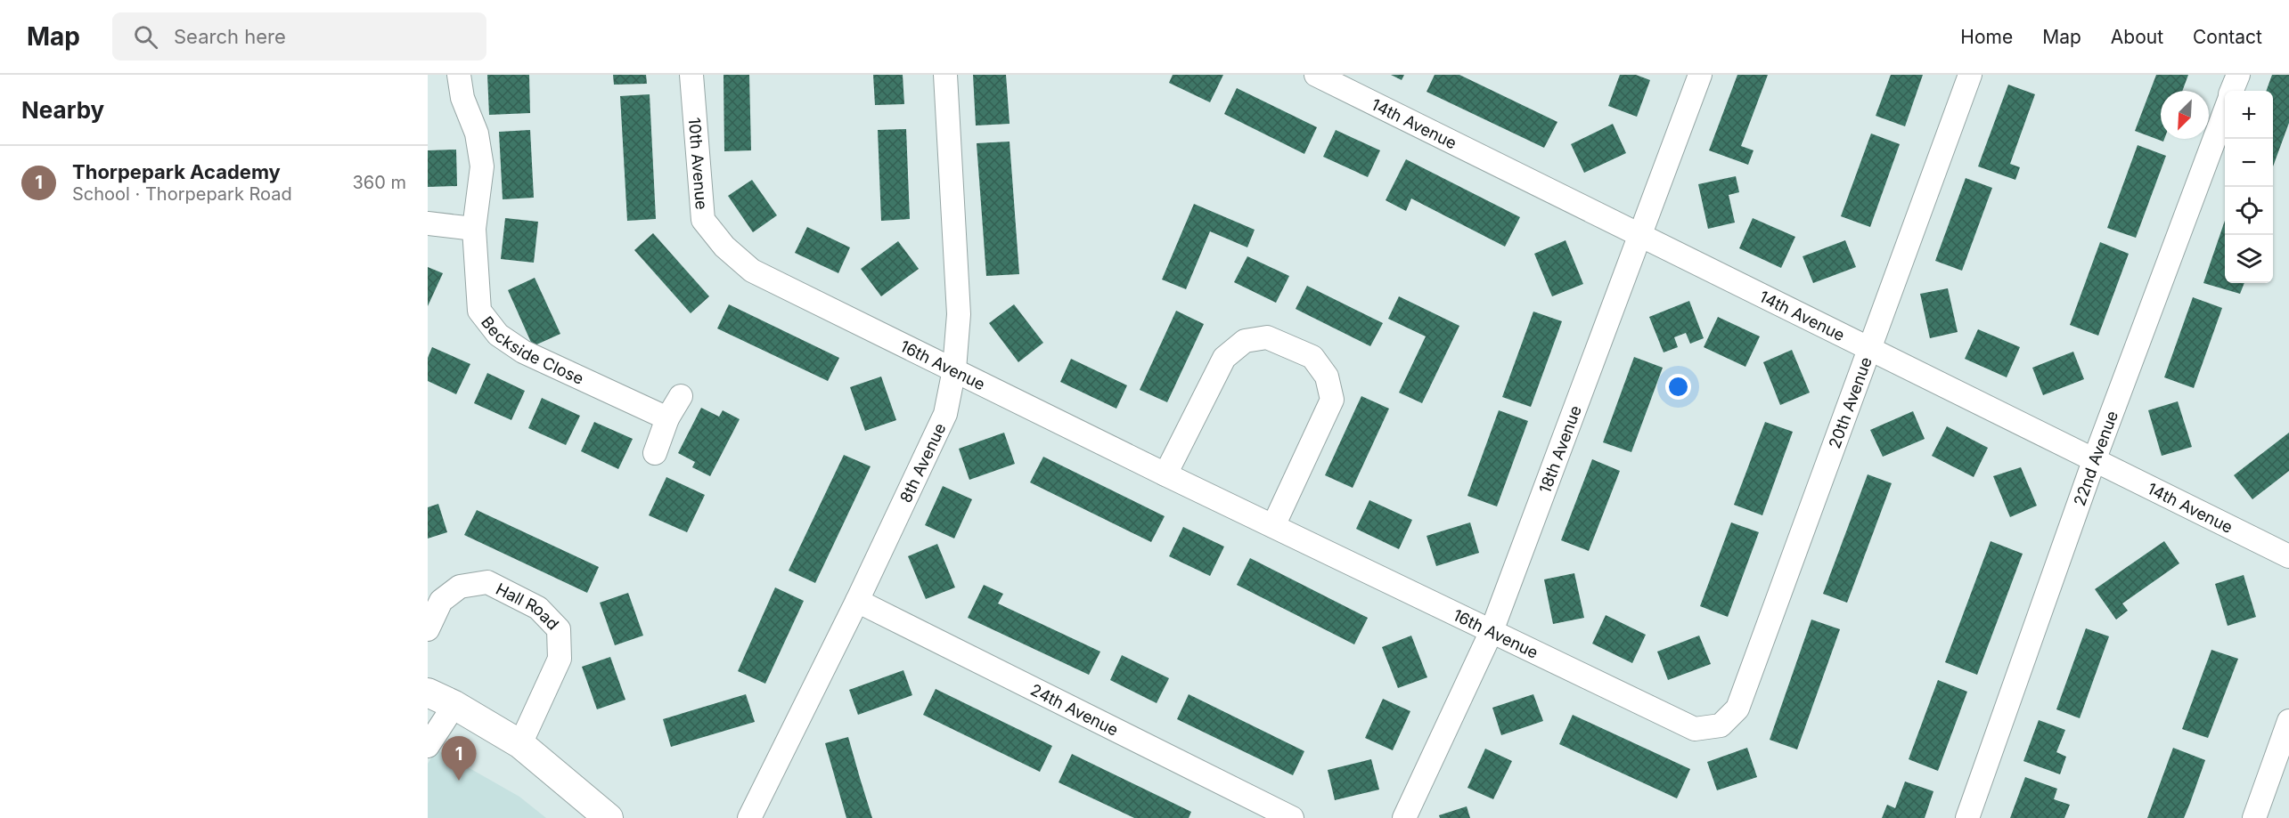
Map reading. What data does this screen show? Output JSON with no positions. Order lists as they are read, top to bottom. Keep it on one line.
{"streets":{"street":["14th Avenue","10th Avenue","Beckside Close","16th Avenue","20th Avenue","18th Avenue","22nd Avenue","8th Avenue","Hall Road","24th Avenue"]},"crossings":[["14th Avenue","20th Avenue"],["14th Avenue","18th Avenue"],["14th Avenue","22nd Avenue"],["10th Avenue","16th Avenue"],["16th Avenue","20th Avenue"],["16th Avenue","18th Avenue"],["16th Avenue","8th Avenue"],["8th Avenue","24th Avenue"]],"north":"bottom left","page":{"header":"Map","search":"Search here","nav":["Home","Map","About","Contact"],"heading":"Nearby","map_buttons":["+","−"],"list":[{"mark":"1","name":"Thorpepark Academy","note":"School · Thorpepark Road","value":"360 m"}],"pins":"1"}}
